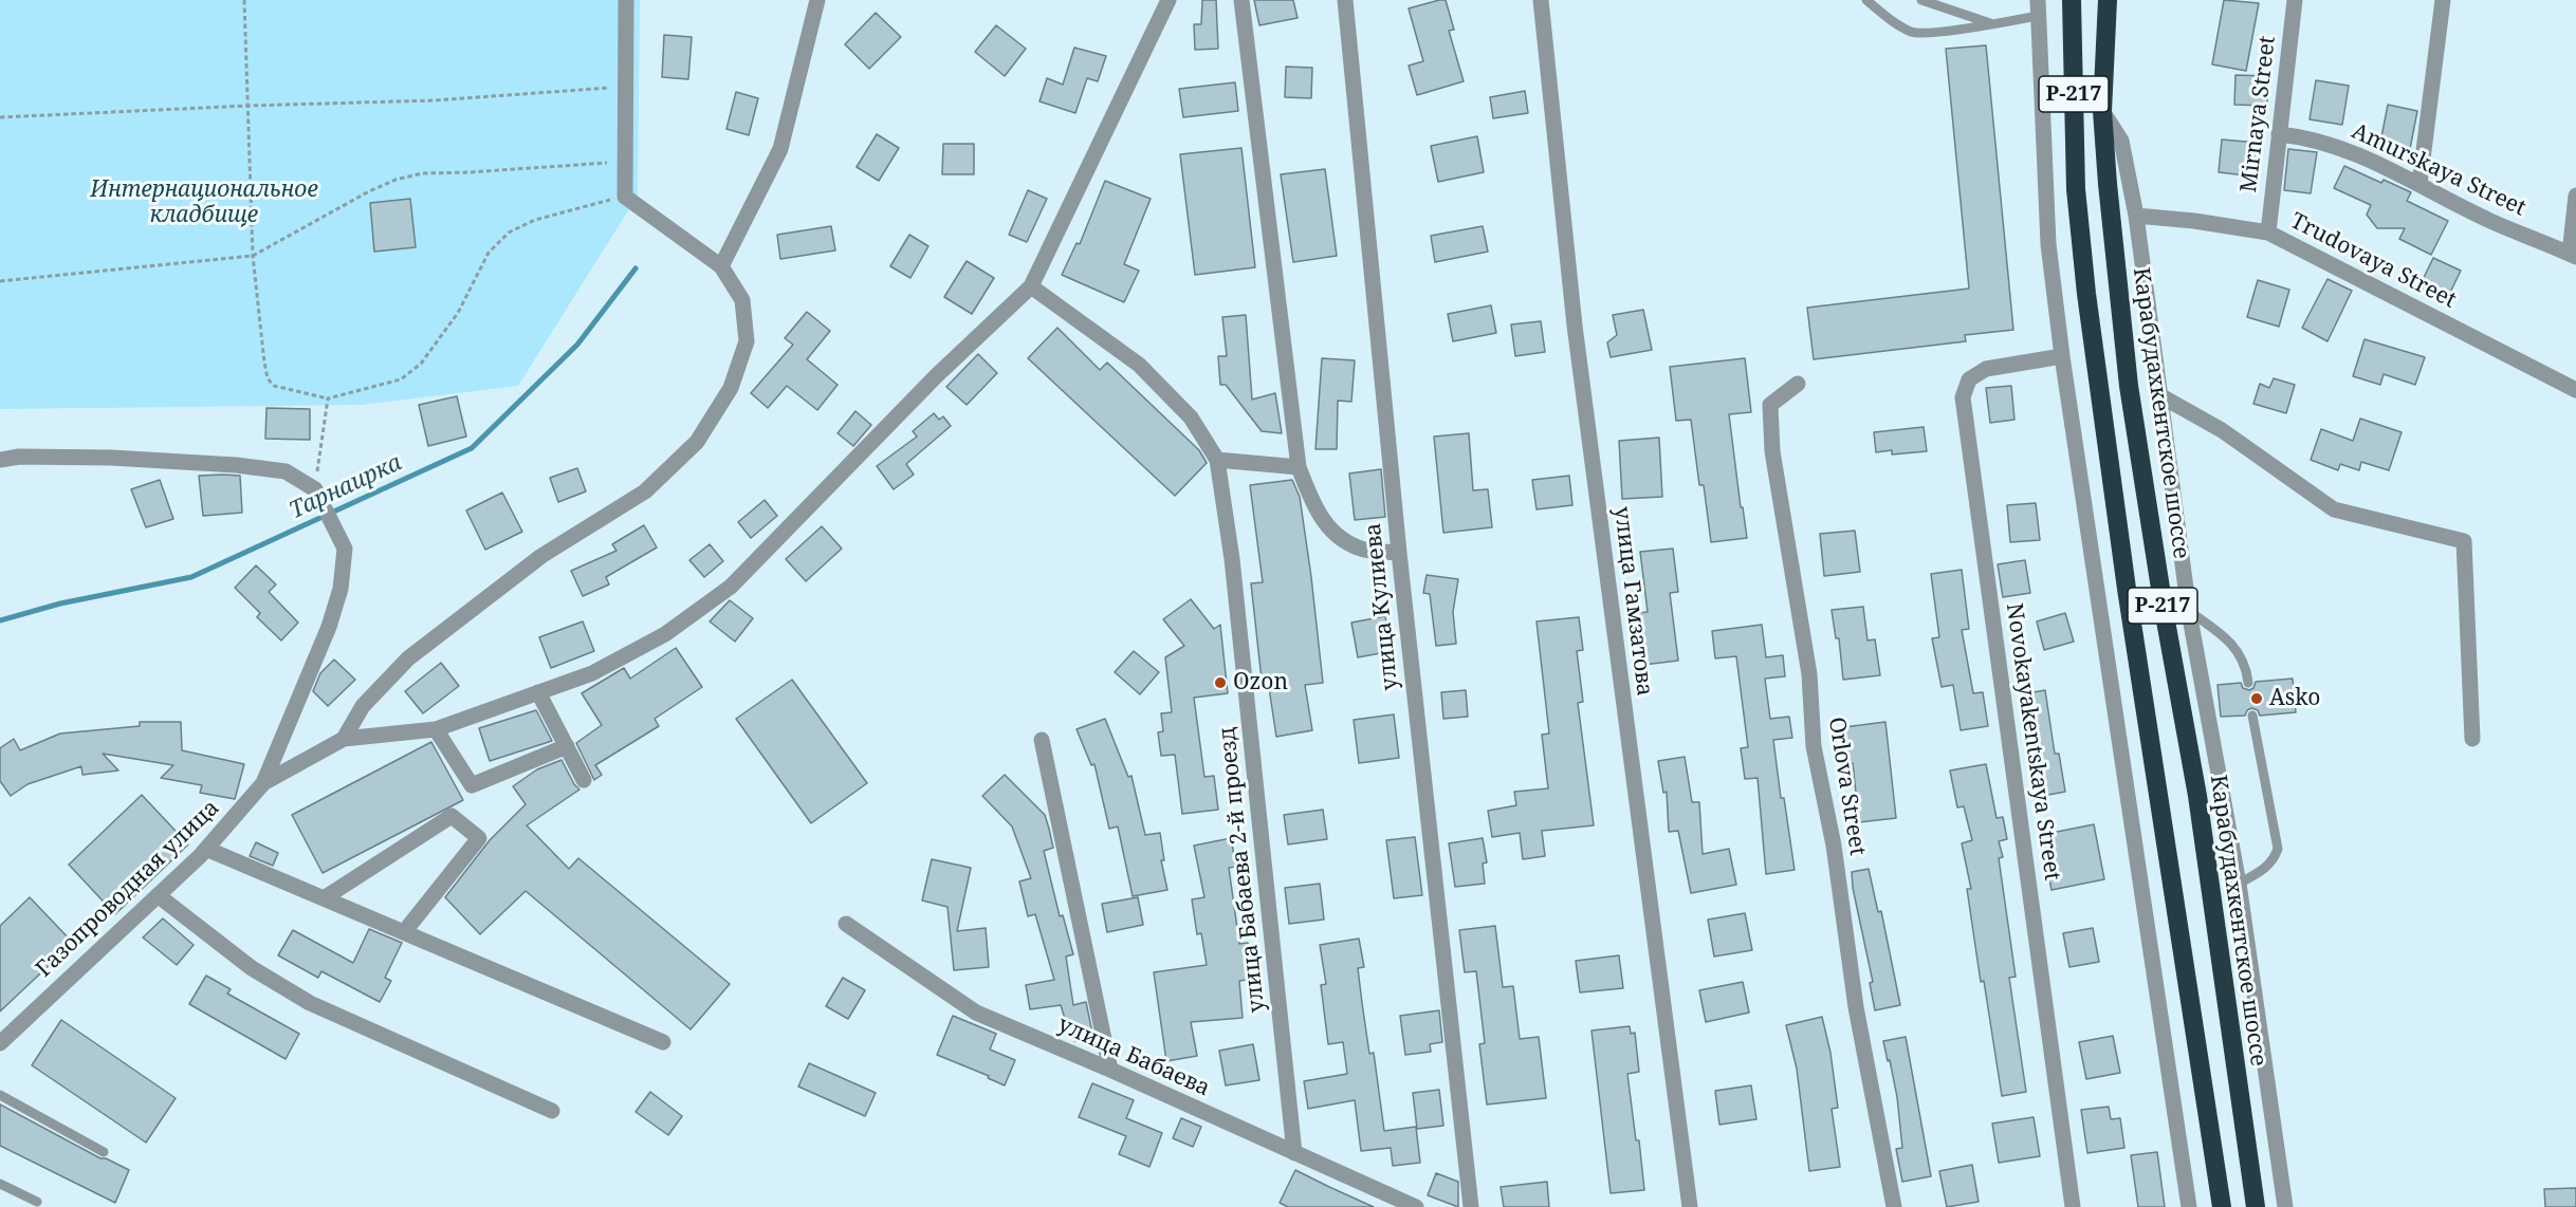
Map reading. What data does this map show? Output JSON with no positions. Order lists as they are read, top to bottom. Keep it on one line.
{"streets":{"highway":["Р-217","Карабудахкентское шоссе"],"street":["Mirnaya Street","Amurskaya Street","Trudovaya Street","улица Гамзатова","улица Кулиева","Novokayakentskaya Street","Orlova Street","улица Бабаева 2-й проезд","Газопроводная улица","улица Бабаева"]},"crossings":[["Mirnaya Street","Amurskaya Street"],["Mirnaya Street","Trudovaya Street"],["улица Бабаева 2-й проезд","улица Бабаева"]],"water":["Тарнаирка"],"parks":["Интернациональное кладбище"],"places":["Ozon","Asko"]}
